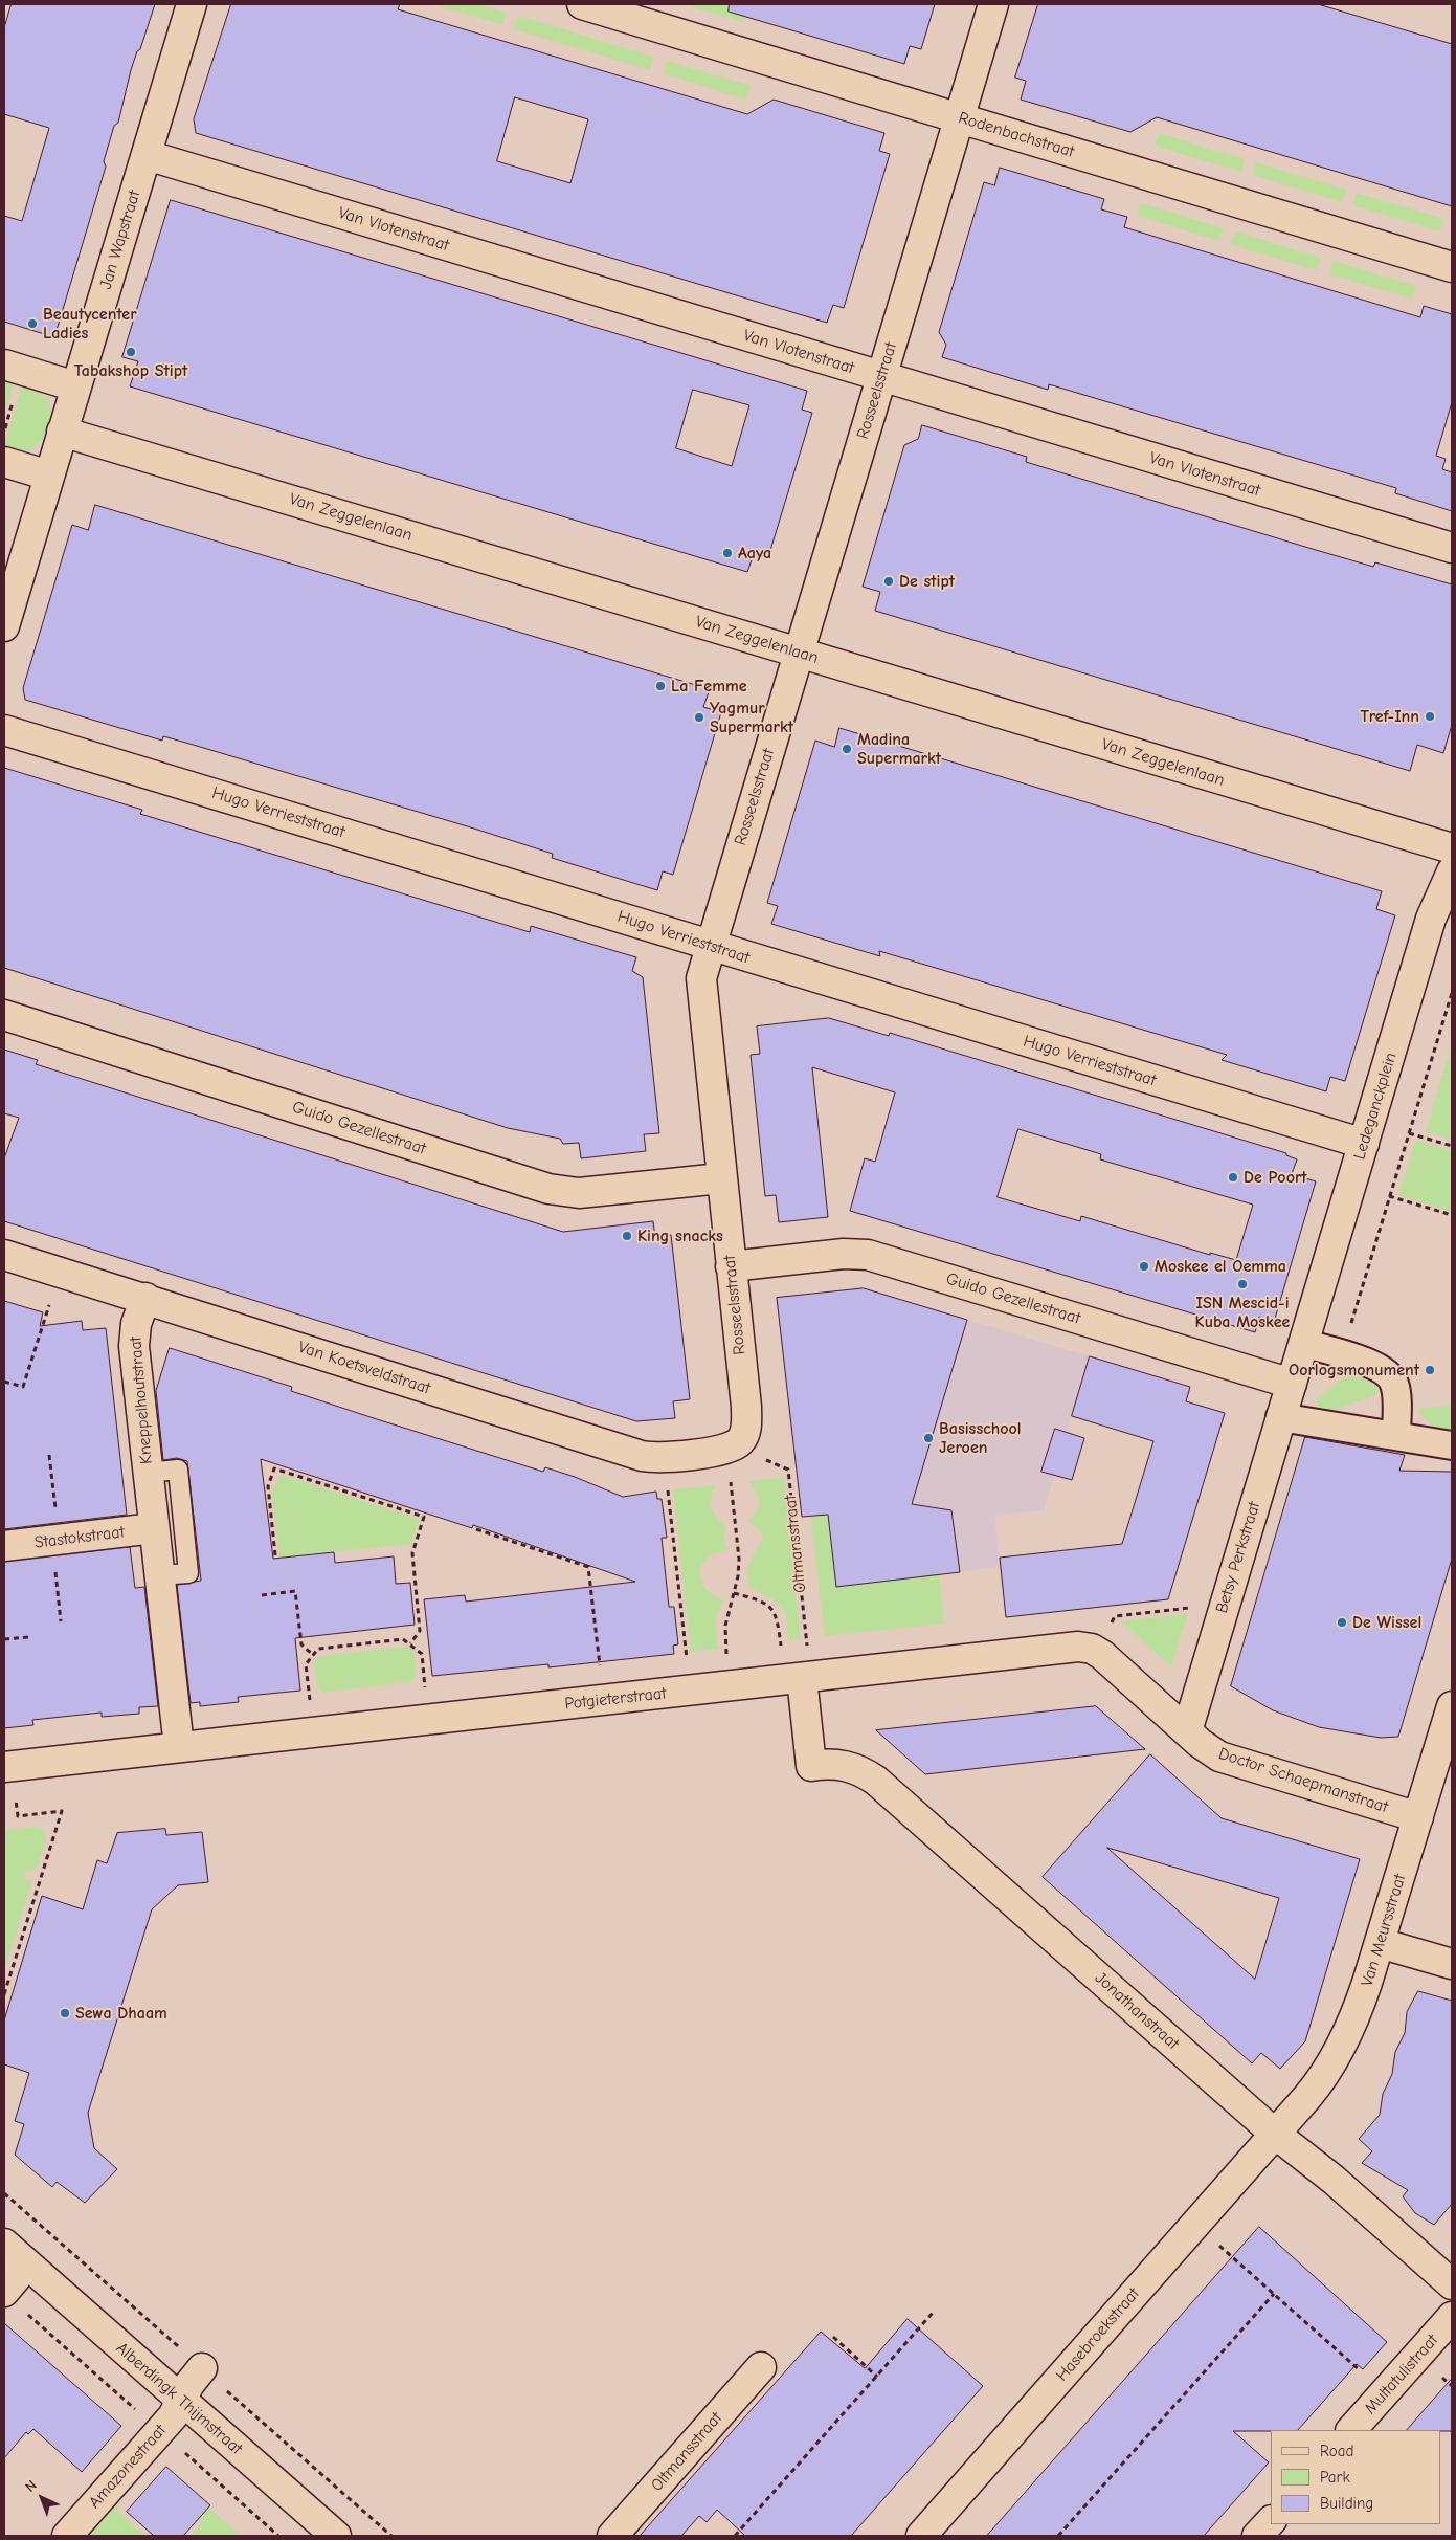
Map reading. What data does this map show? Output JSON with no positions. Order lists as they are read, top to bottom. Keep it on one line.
{"streets":{"street":["Rodenbachstraat","Van Vlotenstraat","Jan Wapstraat","Rosseelsstraat","Van Zeggelenlaan","Hugo Verrieststraat","Ledeganckplein","Guido Gezellestraat","Van Koetsveldstraat","Kneppelhoutstraat","Stastokstraat","Oltmansstraat","Betsy Perkstraat","Potgieterstraat","Doctor Schaepmanstraat","Van Meursstraat","Jonathanstraat","Hasebroekstraat","Multatulistraat","Alberdingk Thijmstraat","Amazonestraat"]},"crossings":[["Rodenbachstraat","Rosseelsstraat"],["Van Vlotenstraat","Jan Wapstraat"],["Van Vlotenstraat","Rosseelsstraat"],["Jan Wapstraat","Van Zeggelenlaan"],["Rosseelsstraat","Van Zeggelenlaan"],["Rosseelsstraat","Hugo Verrieststraat"],["Rosseelsstraat","Guido Gezellestraat"],["Rosseelsstraat","Van Koetsveldstraat"],["Rosseelsstraat","Oltmansstraat"],["Hugo Verrieststraat","Ledeganckplein"],["Ledeganckplein","Guido Gezellestraat"],["Ledeganckplein","Betsy Perkstraat"],["Guido Gezellestraat","Betsy Perkstraat"],["Van Koetsveldstraat","Kneppelhoutstraat"],["Van Koetsveldstraat","Oltmansstraat"],["Kneppelhoutstraat","Stastokstraat"],["Kneppelhoutstraat","Potgieterstraat"],["Oltmansstraat","Potgieterstraat"],["Oltmansstraat","Jonathanstraat"],["Betsy Perkstraat","Doctor Schaepmanstraat"],["Potgieterstraat","Jonathanstraat"],["Doctor Schaepmanstraat","Van Meursstraat"],["Van Meursstraat","Jonathanstraat"],["Van Meursstraat","Hasebroekstraat"],["Jonathanstraat","Hasebroekstraat"],["Alberdingk Thijmstraat","Amazonestraat"]],"places":["Beautycenter Ladies","Tabakshop Stipt","Aaya","De stipt","La Femme","Tref-Inn","Yagmur Supermarkt","Madina Supermarkt","De Poort","King snacks","Moskee el Oemma","ISN Mescid-i Kuba Moskee","Oorlogsmonument","Basisschool Jeroen","De Wissel","Sewa Dhaam"],"legend":["Road","Park","Building"],"north":"top left"}
